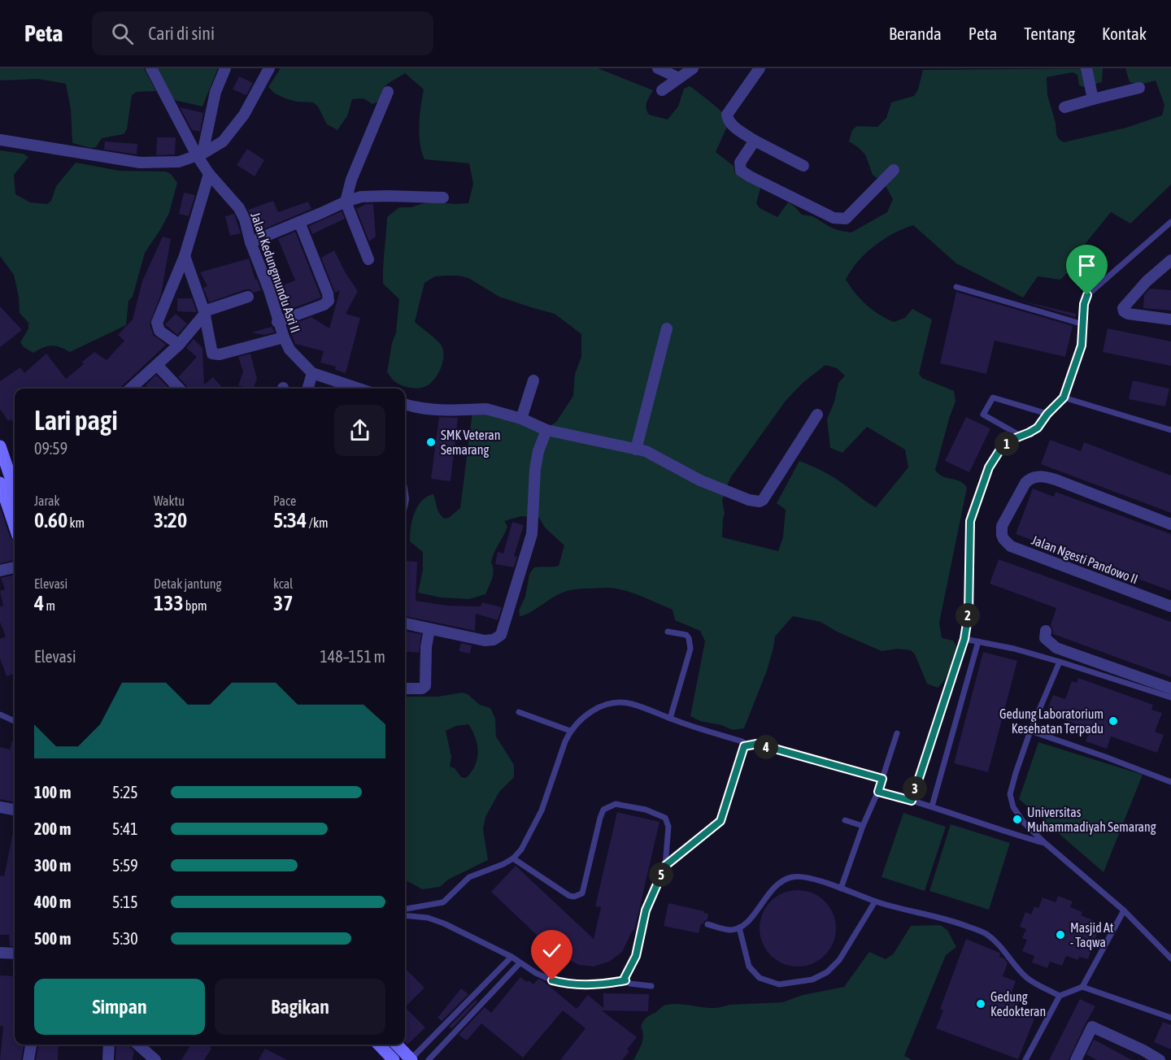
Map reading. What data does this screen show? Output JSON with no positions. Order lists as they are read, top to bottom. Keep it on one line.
{"streets":{"street":["Jalan Kedungmundu Asri II","Jalan Ngesti Pandowo II"]},"places":["SMK Veteran Semarang","Gedung Laboratorium Kesehatan Terpadu","Universitas Muhammadiyah Semarang","Masjid At - Taqwa","Gedung Kedokteran"],"page":{"header":"Peta","search":"Cari di sini","nav":["Beranda","Peta","Tentang","Kontak"],"heading":["Lari pagi","09:59"],"pins":["1","2","4","3","5"],"stats":[["Jarak","0.60 km"],["Waktu","3:20"],["Pace","5:34 /km"],["Elevasi","4 m"],["Detak jantung","133 bpm"],["kcal","37"]],"chart":["Elevasi","148–151 m"],"list":[{"name":"100 m","note":"5:25"},{"name":"200 m","note":"5:41"},{"name":"300 m","note":"5:59"},{"name":"400 m","note":"5:15"},{"name":"500 m","note":"5:30"}],"buttons":["Simpan","Bagikan"]}}
